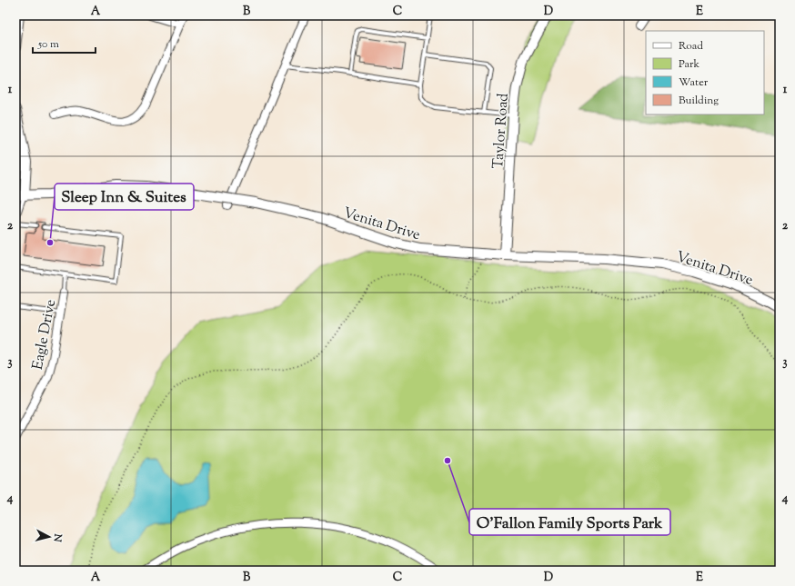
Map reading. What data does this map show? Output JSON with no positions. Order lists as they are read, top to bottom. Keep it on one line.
{"streets":{"street":["Taylor Road","Venita Drive","Eagle Drive"]},"crossings":[["Taylor Road","Venita Drive"]],"places":["Sleep Inn & Suites","O'Fallon Family Sports Park"],"legend":["Road","Park","Water","Building"],"scale_bar":"50 m","north":"right","grid":{"columns":["A","B","C","D","E"],"rows":["1","2","3","4"]}}
